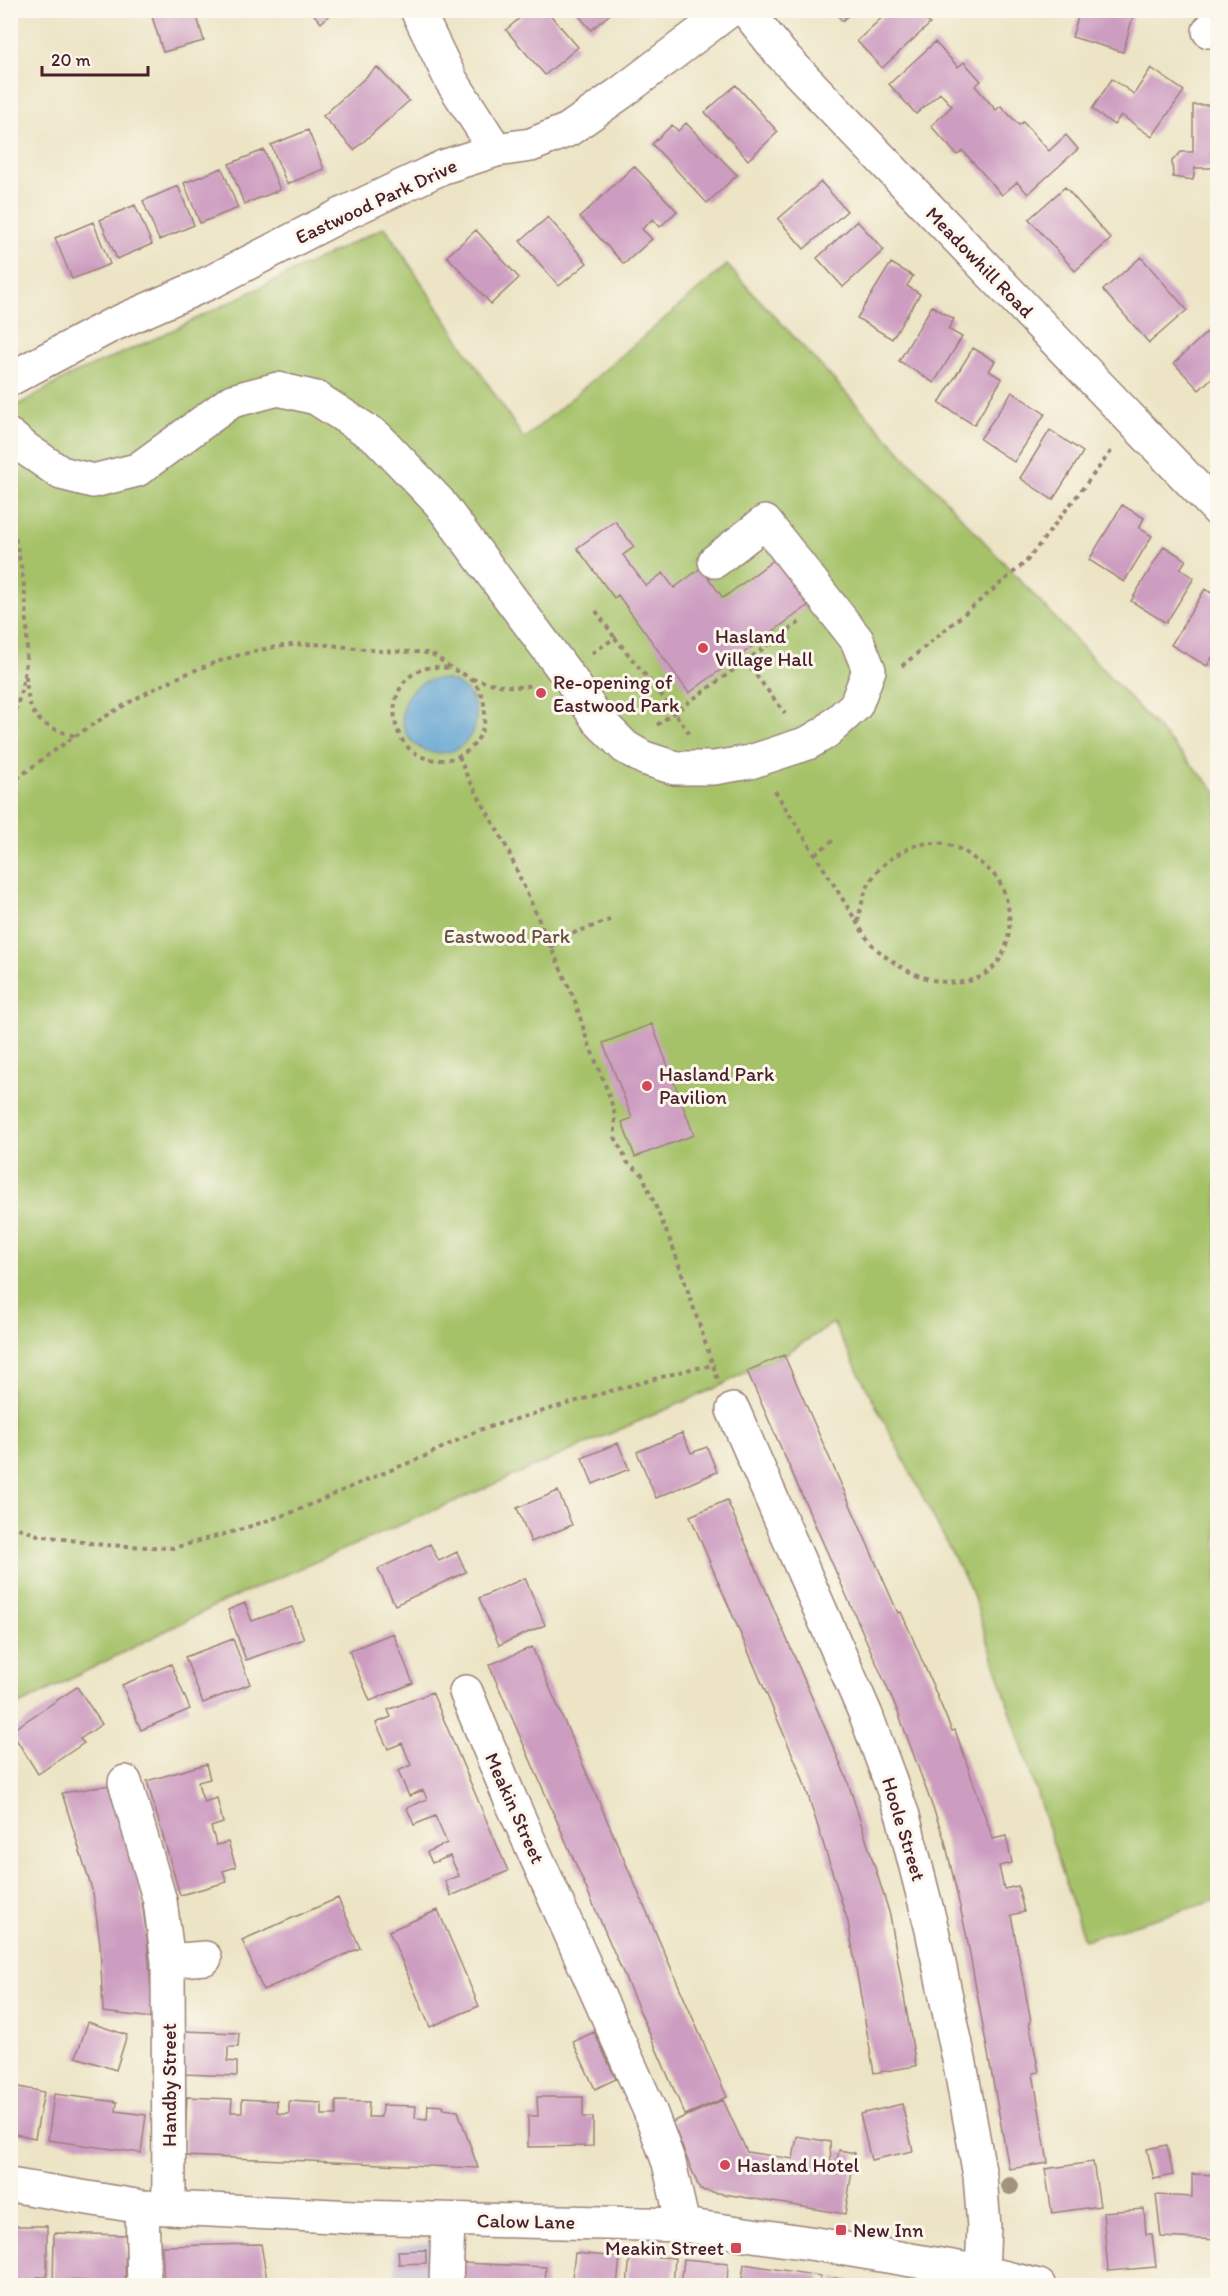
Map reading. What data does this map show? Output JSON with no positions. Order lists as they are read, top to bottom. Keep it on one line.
{"streets":{"street":["Eastwood Park Drive","Meadowhill Road","Meakin Street","Hoole Street","Handby Street","Calow Lane"]},"crossings":[["Meakin Street","Calow Lane"],["Hoole Street","Calow Lane"],["Handby Street","Calow Lane"]],"parks":["Eastwood Park"],"places":{"other":["Hasland Village Hall","Re-opening of Eastwood Park","Hasland Park Pavilion","Hasland Hotel"],"transit":["New Inn","Meakin Street"]},"scale_bar":"20 m"}
